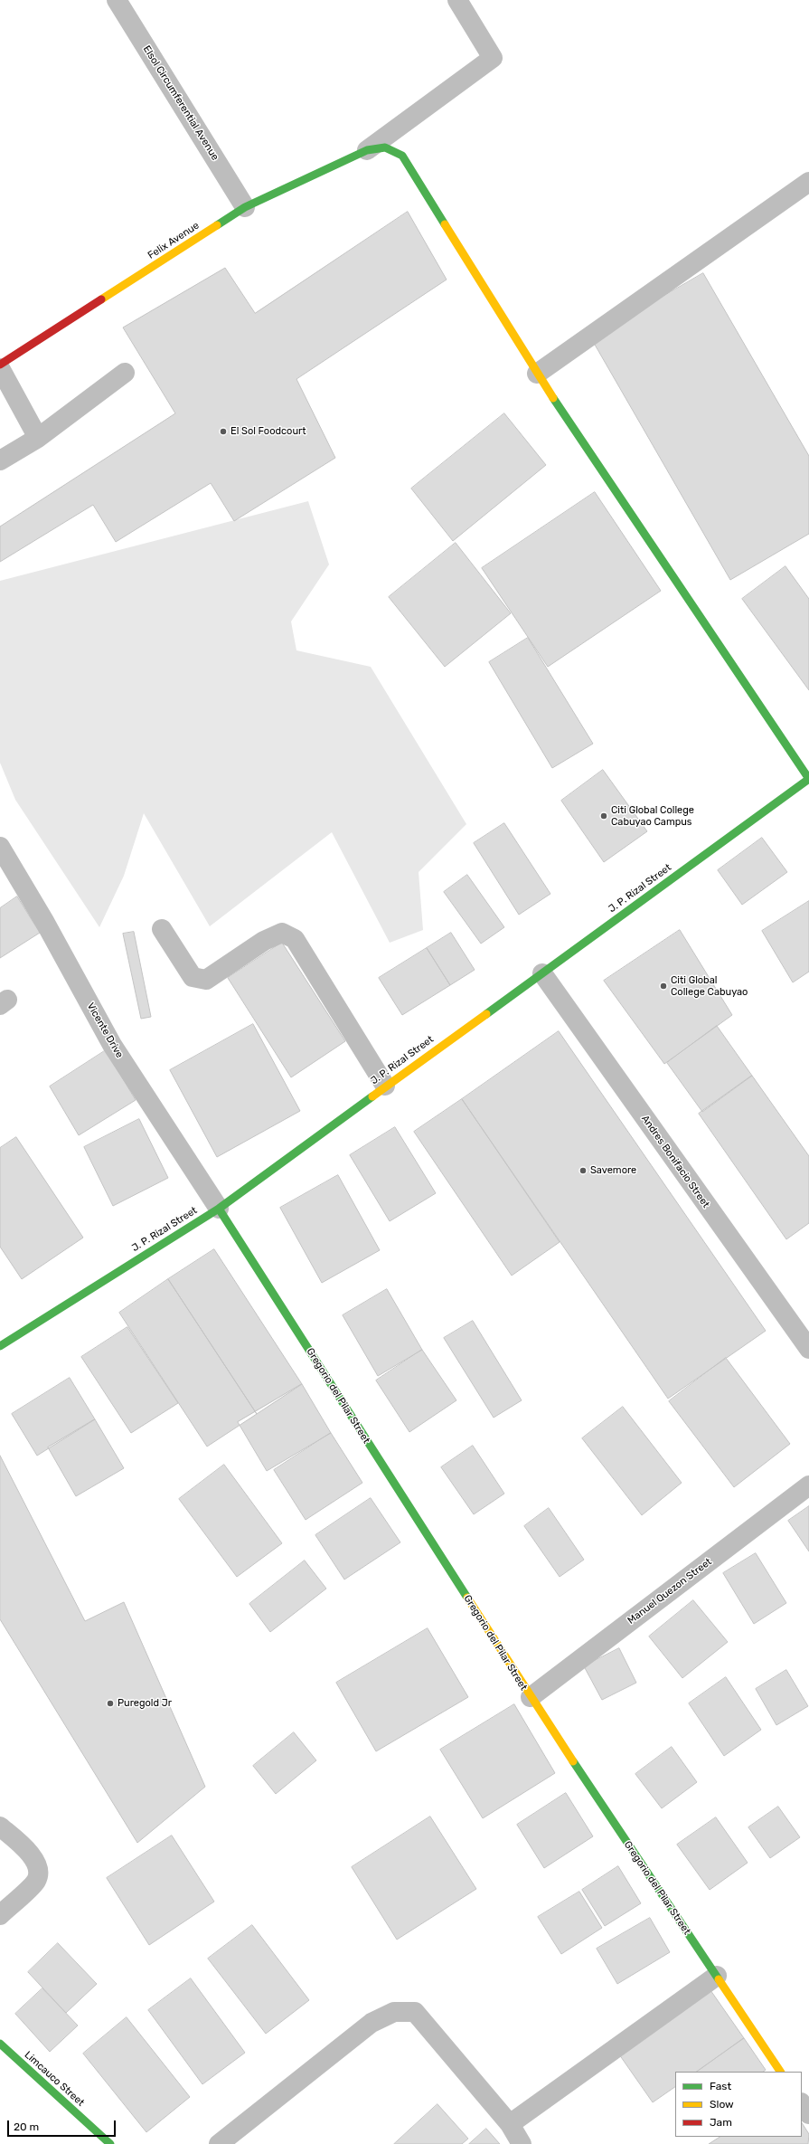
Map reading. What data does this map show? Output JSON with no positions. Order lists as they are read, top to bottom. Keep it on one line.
{"streets":{"street":["Elsol Circumferential Avenue","Felix Avenue","J. P. Rizal Street","Vicente Drive","Andres Bonifacio Street","Gregorio del Pilar Street","Manuel Quezon Street","Limcauco Street"]},"crossings":[["Elsol Circumferential Avenue","Felix Avenue"],["Felix Avenue","J. P. Rizal Street"],["J. P. Rizal Street","Vicente Drive"],["J. P. Rizal Street","Andres Bonifacio Street"],["J. P. Rizal Street","Gregorio del Pilar Street"],["Vicente Drive","Gregorio del Pilar Street"],["Gregorio del Pilar Street","Manuel Quezon Street"]],"places":["El Sol Foodcourt","Citi Global College Cabuyao Campus","Citi Global College Cabuyao","Savemore","Puregold Jr"],"legend":["Fast","Slow","Jam"],"scale_bar":"20 m"}
